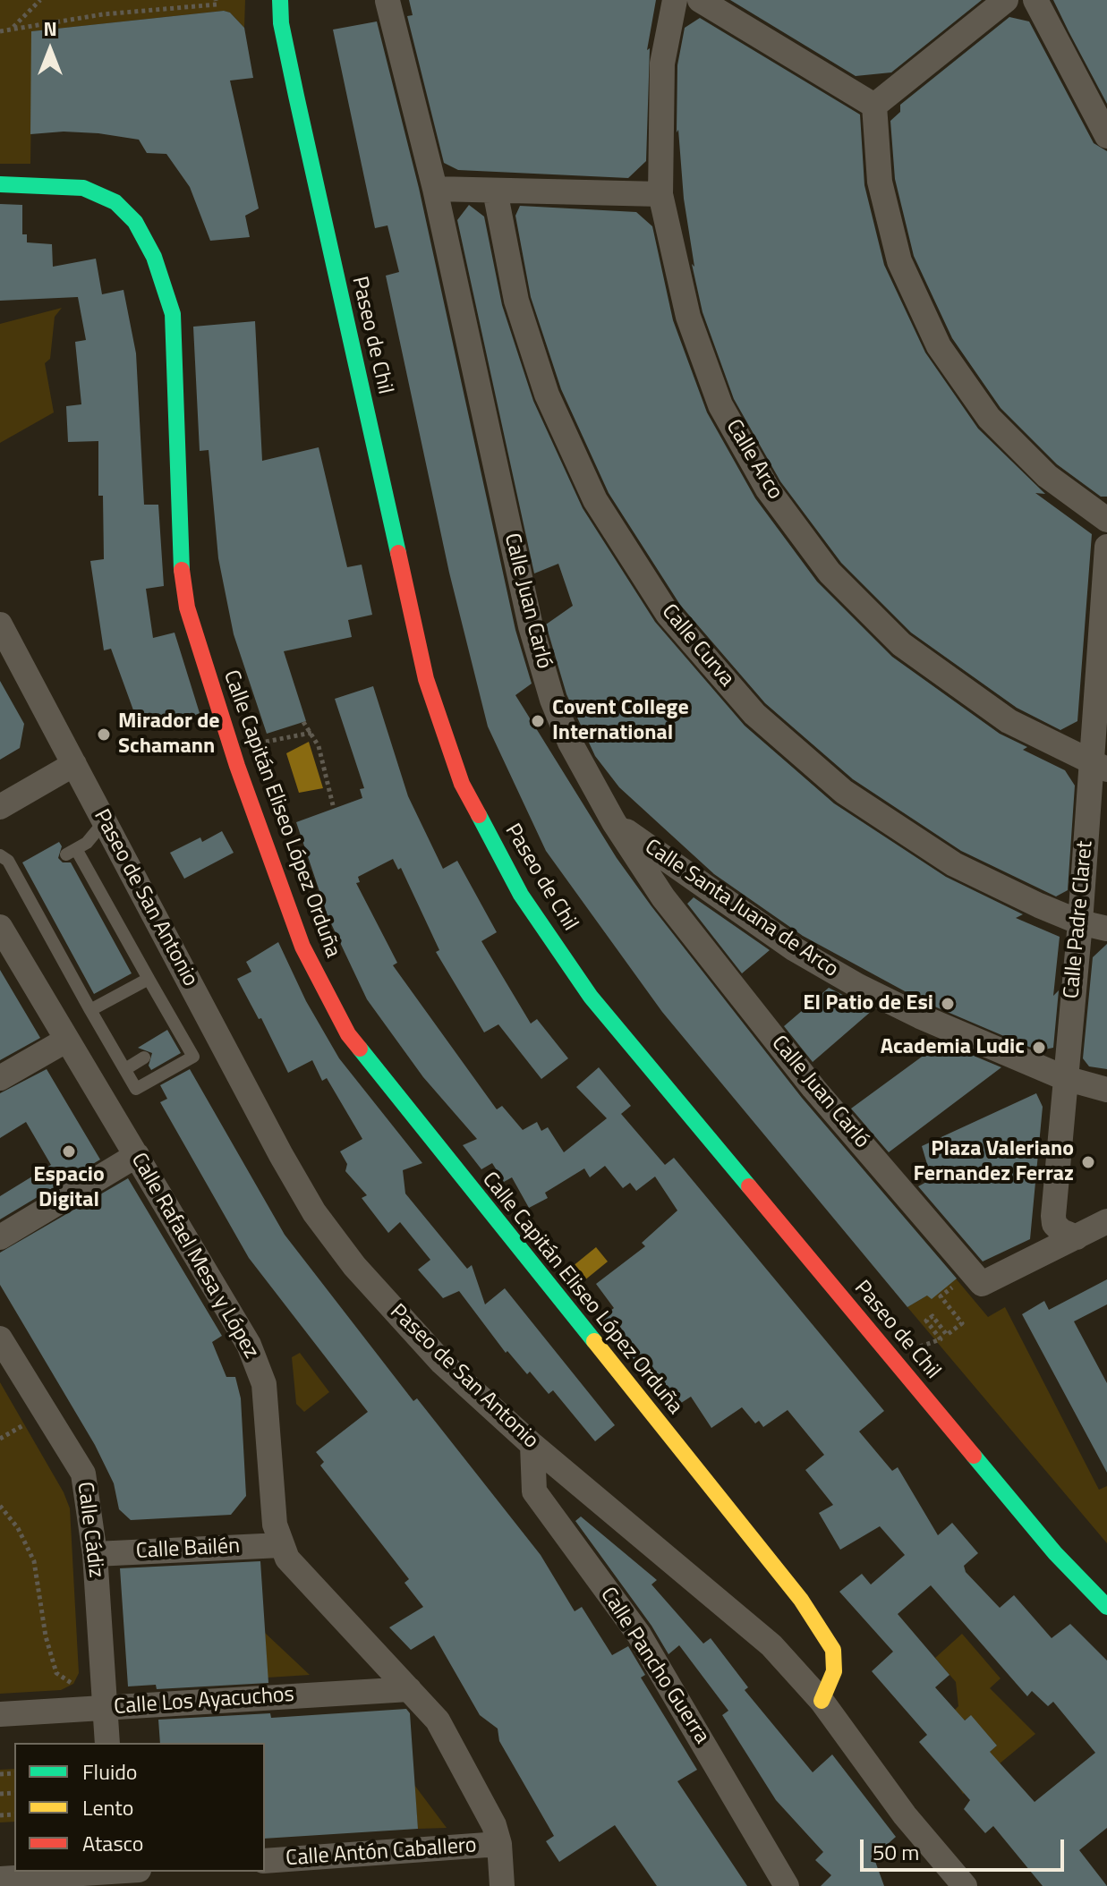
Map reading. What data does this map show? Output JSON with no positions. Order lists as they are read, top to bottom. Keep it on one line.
{"streets":{"street":["Paseo de Chil","Calle Arco","Calle Juan Carló","Calle Curva","Calle Capitán Eliseo López Orduña","Paseo de San Antonio","Calle Santa Juana de Arco","Calle Padre Claret","Calle Rafael Mesa y López","Calle Cádiz","Calle Bailén","Calle Pancho Guerra","Calle Los Ayacuchos","Calle Antón Caballero"]},"crossings":[["Calle Arco","Calle Padre Claret"],["Calle Juan Carló","Calle Santa Juana de Arco"],["Calle Curva","Calle Padre Claret"],["Calle Capitán Eliseo López Orduña","Paseo de San Antonio"],["Paseo de San Antonio","Calle Pancho Guerra"],["Calle Santa Juana de Arco","Calle Padre Claret"],["Calle Rafael Mesa y López","Calle Bailén"],["Calle Rafael Mesa y López","Calle Los Ayacuchos"],["Calle Rafael Mesa y López","Calle Antón Caballero"],["Calle Cádiz","Calle Bailén"],["Calle Cádiz","Calle Los Ayacuchos"]],"places":["Covent College International","Mirador de Schamann","El Patio de Esi","Academia Ludic","Espacio Digital","Plaza Valeriano Fernandez Ferraz"],"legend":["Fluido","Lento","Atasco"],"scale_bar":"50 m","north":"top"}
